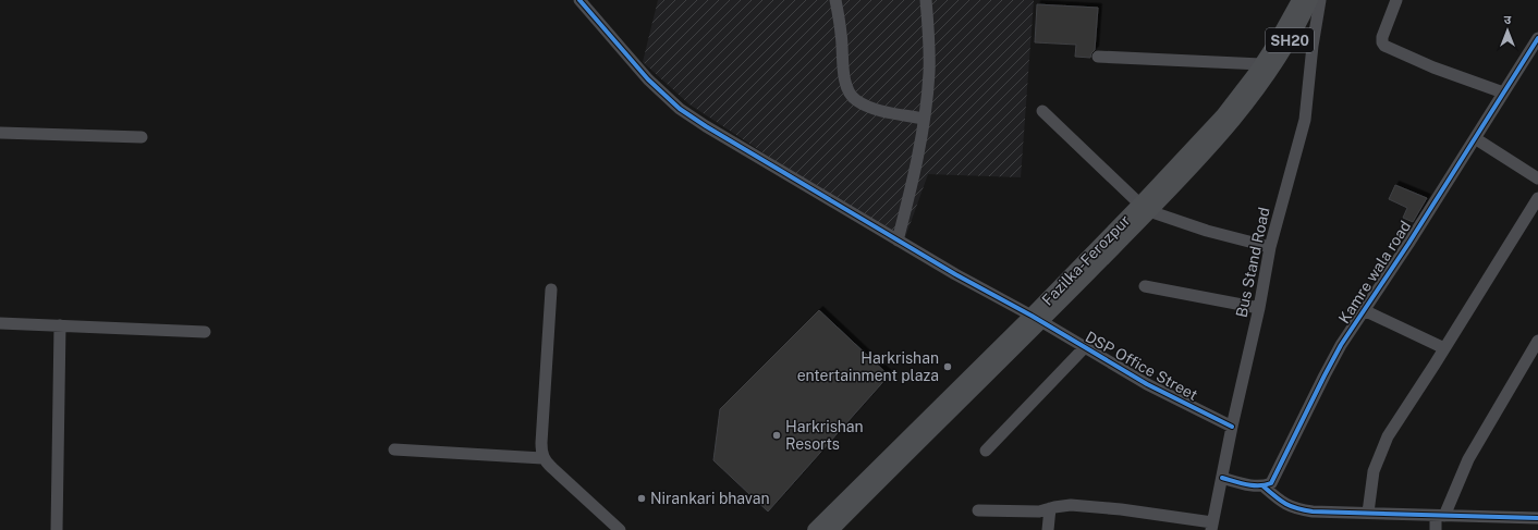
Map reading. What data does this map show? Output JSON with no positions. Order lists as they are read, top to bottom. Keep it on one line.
{"streets":{"main road":["SH20","Fazilka-Ferozpur"],"street":["Bus Stand Road","Kamre wala road","DSP Office Street"]},"crossings":[["SH20","Fazilka-Ferozpur"],["Fazilka-Ferozpur","DSP Office Street"],["Bus Stand Road","DSP Office Street"]],"places":["Harkrishan entertainment plaza","Harkrishan Resorts","Nirankari bhavan"],"north":"top"}
